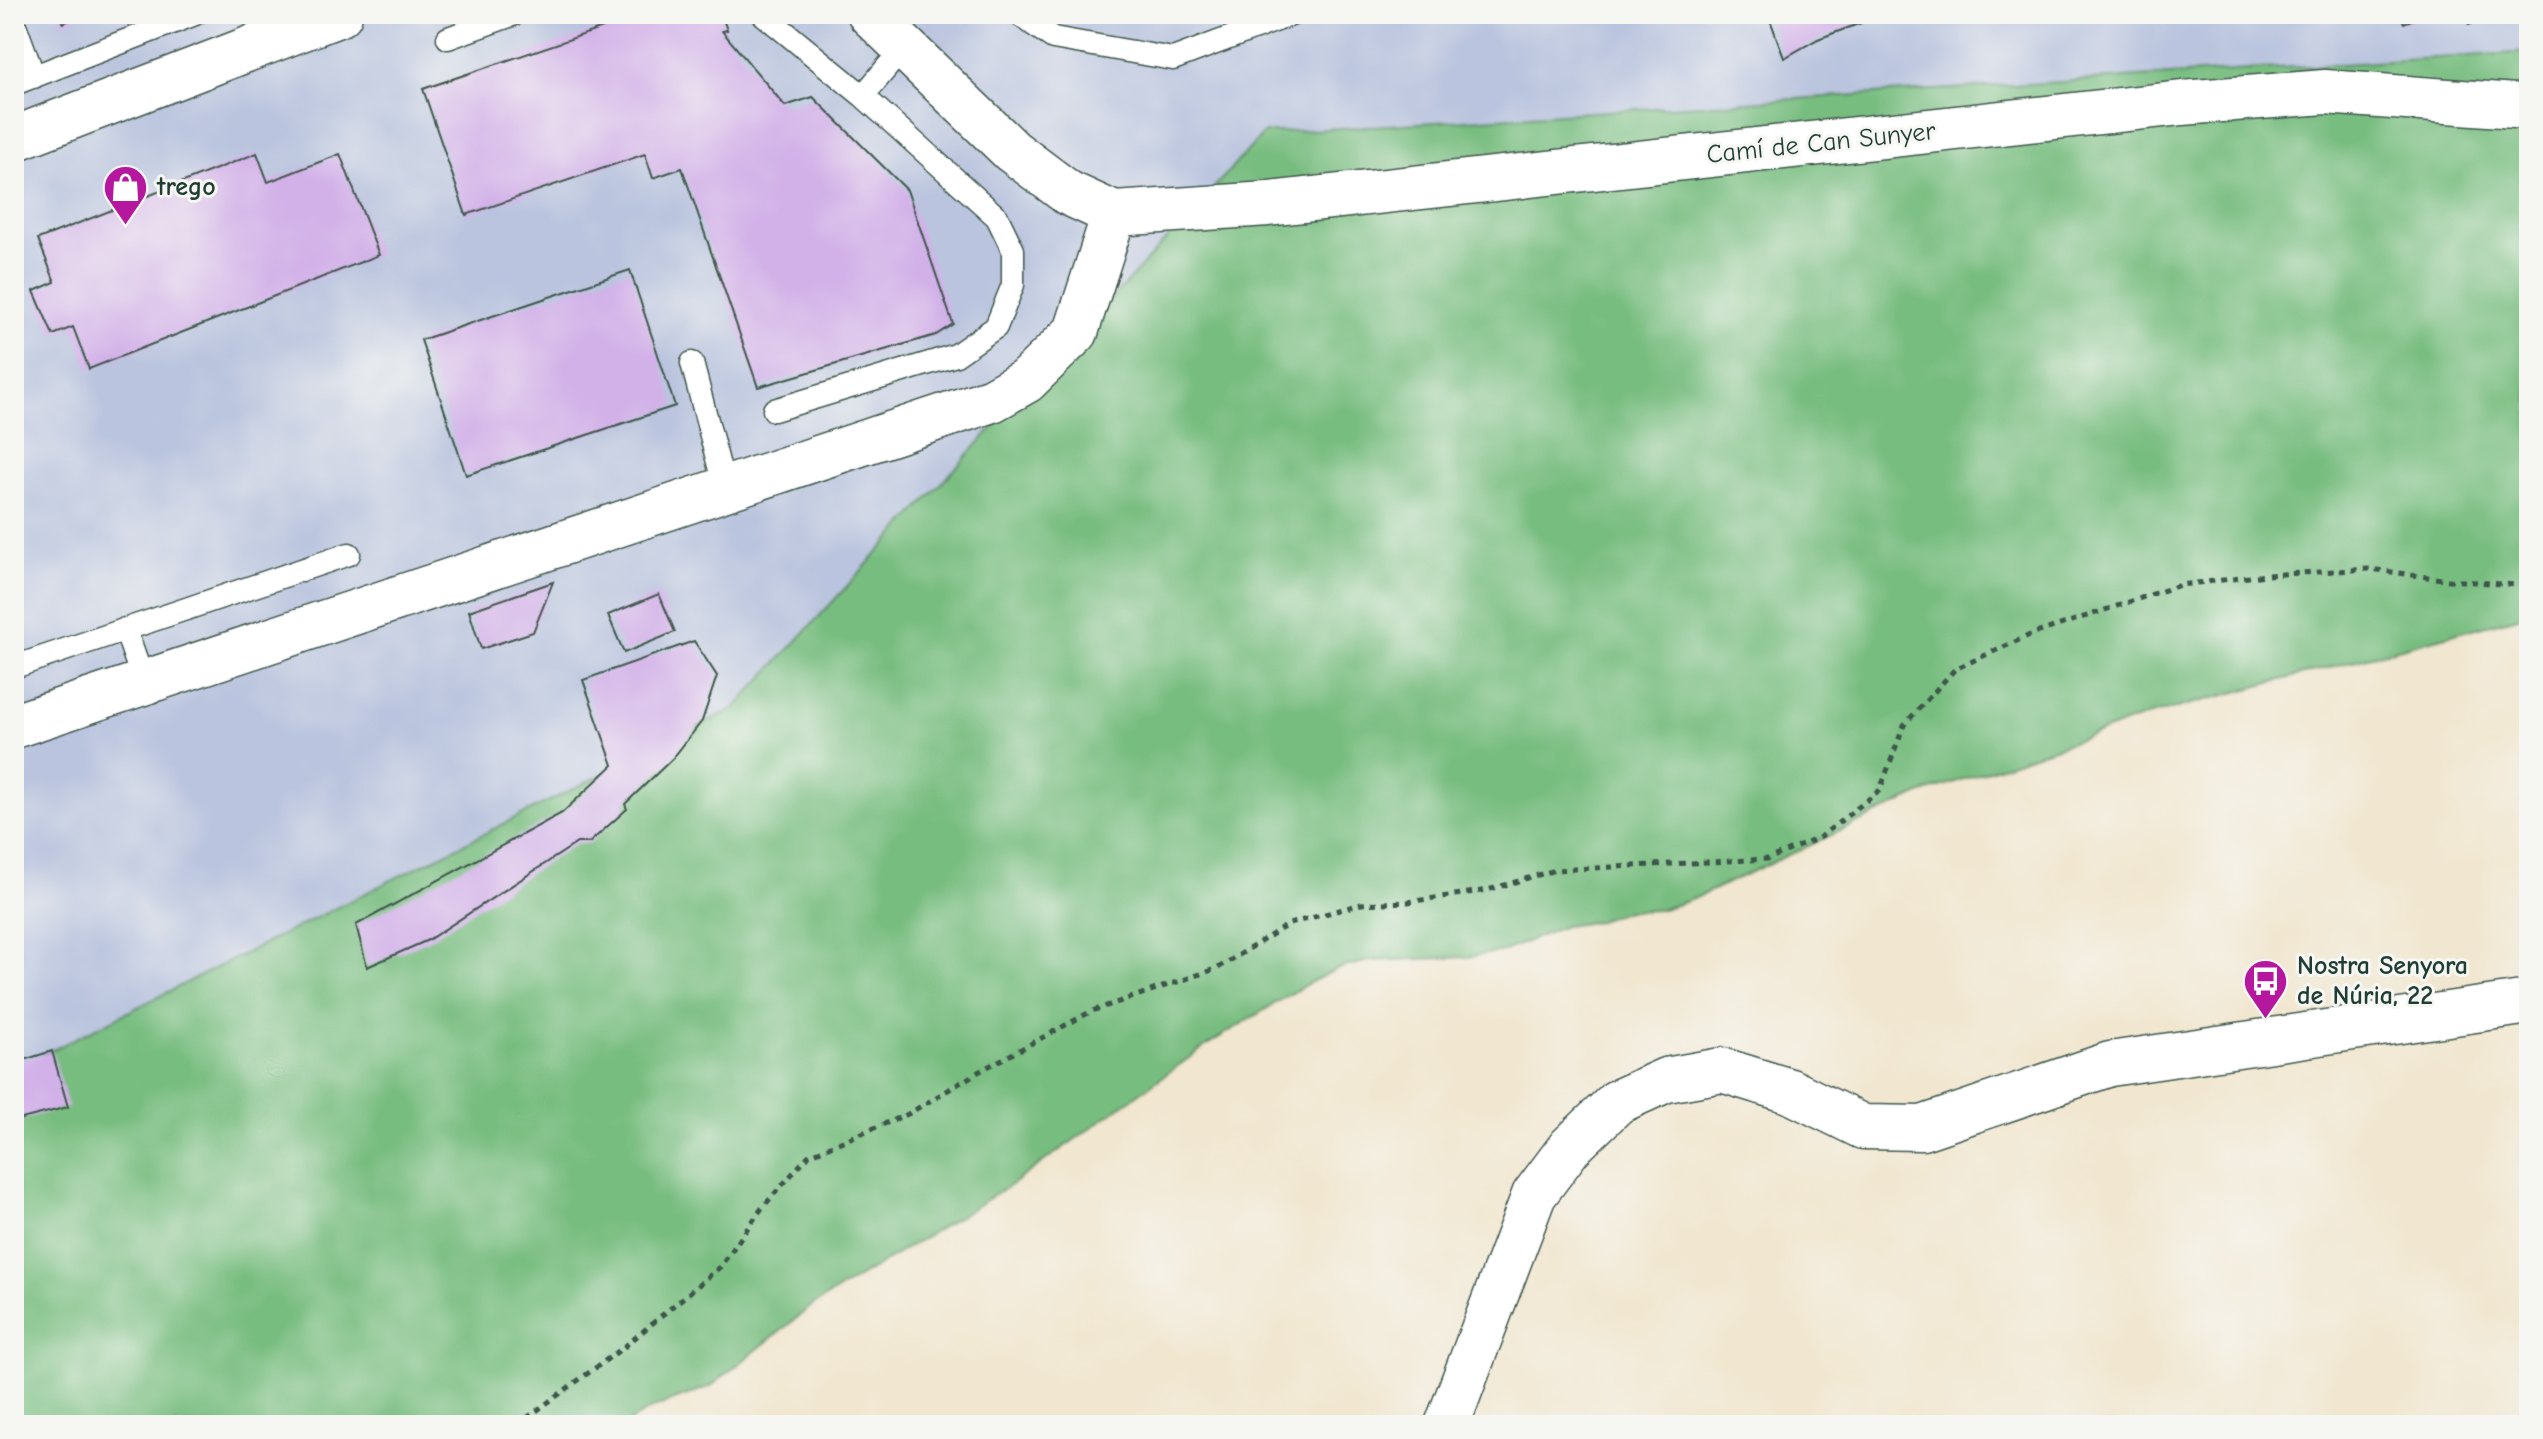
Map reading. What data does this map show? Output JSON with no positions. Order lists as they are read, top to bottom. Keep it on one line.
{"streets":{"street":["Camí de Can Sunyer"]},"places":{"shop":["trego"],"bus stop":["Nostra Senyora de Núria, 22"]}}
